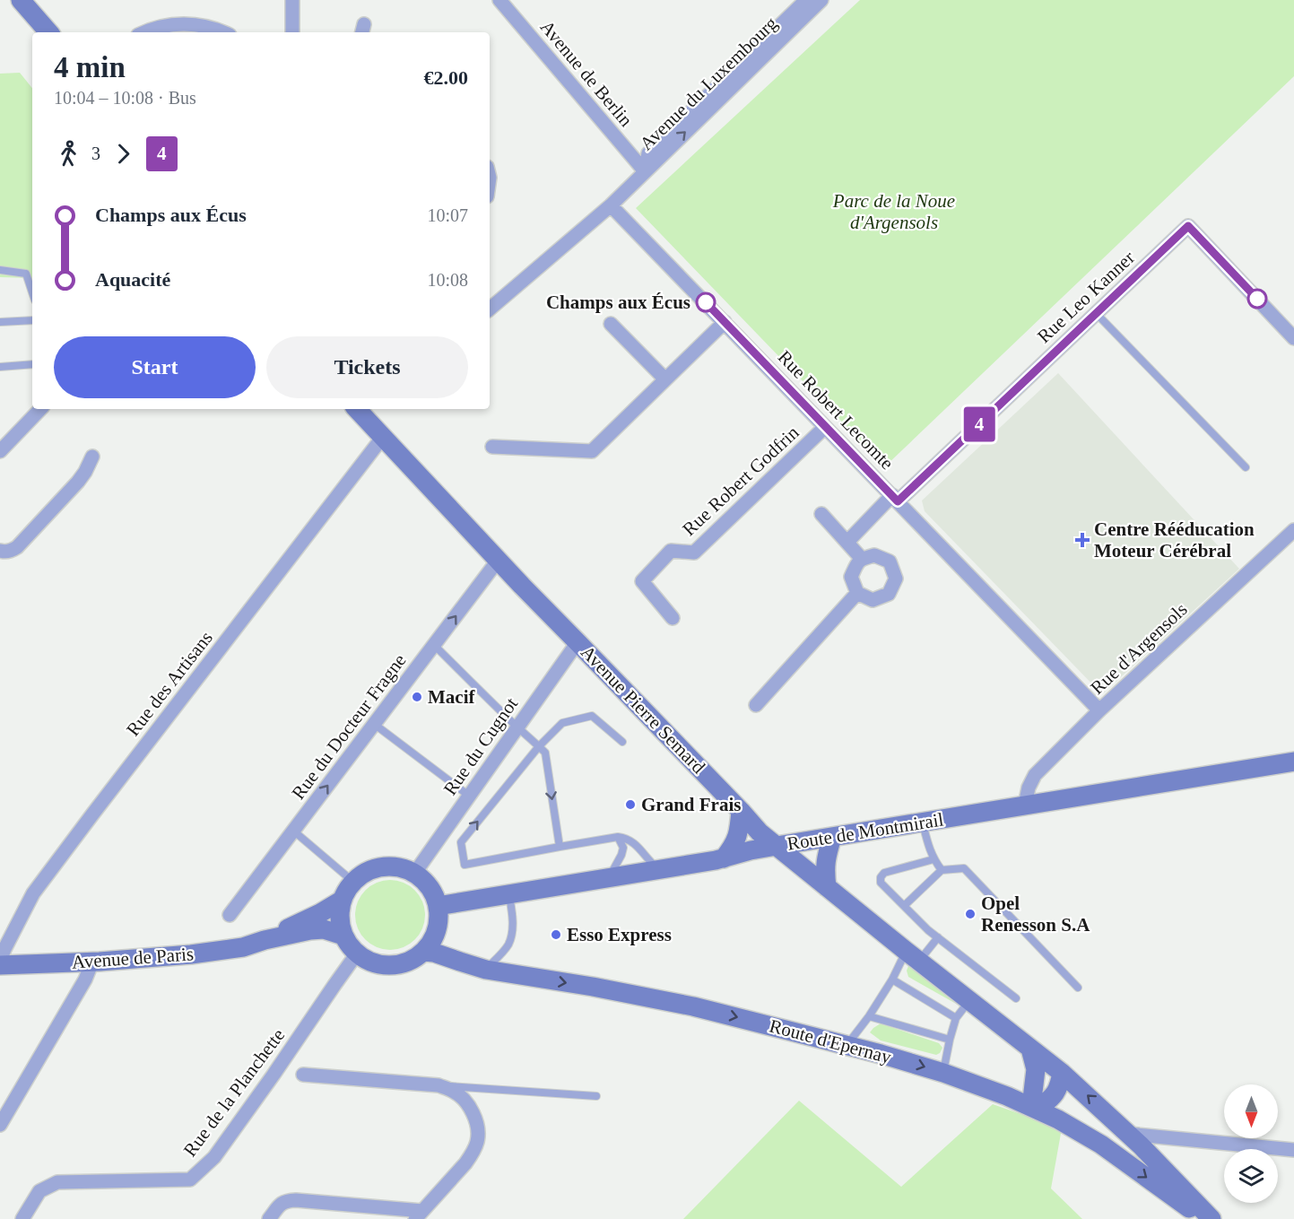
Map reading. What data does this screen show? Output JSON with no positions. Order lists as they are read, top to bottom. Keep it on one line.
{"streets":{"main road":["Avenue Pierre Semard","Route de Montmirail","Avenue de Paris","Route d'Epernay"],"street":["Avenue de Berlin","Avenue du Luxembourg","Rue Leo Kanner","Rue Robert Lecomte","Rue Robert Godfrin","Rue d'Argensols","Rue des Artisans","Rue du Docteur Fragne","Rue du Cugnot","Rue de la Planchette"]},"crossings":[["Avenue de Berlin","Avenue du Luxembourg"],["Avenue du Luxembourg","Rue Robert Lecomte"],["Rue Leo Kanner","Rue Robert Lecomte"],["Rue Robert Lecomte","Rue Robert Godfrin"],["Rue Robert Lecomte","Rue d'Argensols"],["Rue d'Argensols","Route de Montmirail"],["Rue des Artisans","Avenue Pierre Semard"],["Avenue Pierre Semard","Rue du Docteur Fragne"],["Avenue Pierre Semard","Rue du Cugnot"],["Avenue Pierre Semard","Route de Montmirail"],["Rue du Cugnot","Route de Montmirail"],["Rue du Cugnot","Avenue de Paris"],["Rue du Cugnot","Route d'Epernay"],["Rue du Cugnot","Rue de la Planchette"],["Route de Montmirail","Avenue de Paris"],["Route de Montmirail","Route d'Epernay"],["Route de Montmirail","Rue de la Planchette"],["Avenue de Paris","Route d'Epernay"],["Avenue de Paris","Rue de la Planchette"],["Route d'Epernay","Rue de la Planchette"]],"one_way":["Rue du Docteur Fragne","Route d'Epernay"],"parks":["Parc de la Noue d'Argensols"],"places":{"other":["Champs aux Écus","Macif","Grand Frais","Opel Renesson S.A","Esso Express"],"health":["Centre Rééducation Moteur Cérébral"]},"lines":["bus line 4"],"north":"bottom","page":{"on_map":"4","heading":["4 min","10:04 – 10:08 · Bus","€2.00"],"legs":["3","4"],"list":[{"name":"Champs aux Écus","value":"10:07"},{"name":"Aquacité","value":"10:08"}],"buttons":["Start","Tickets"]}}
